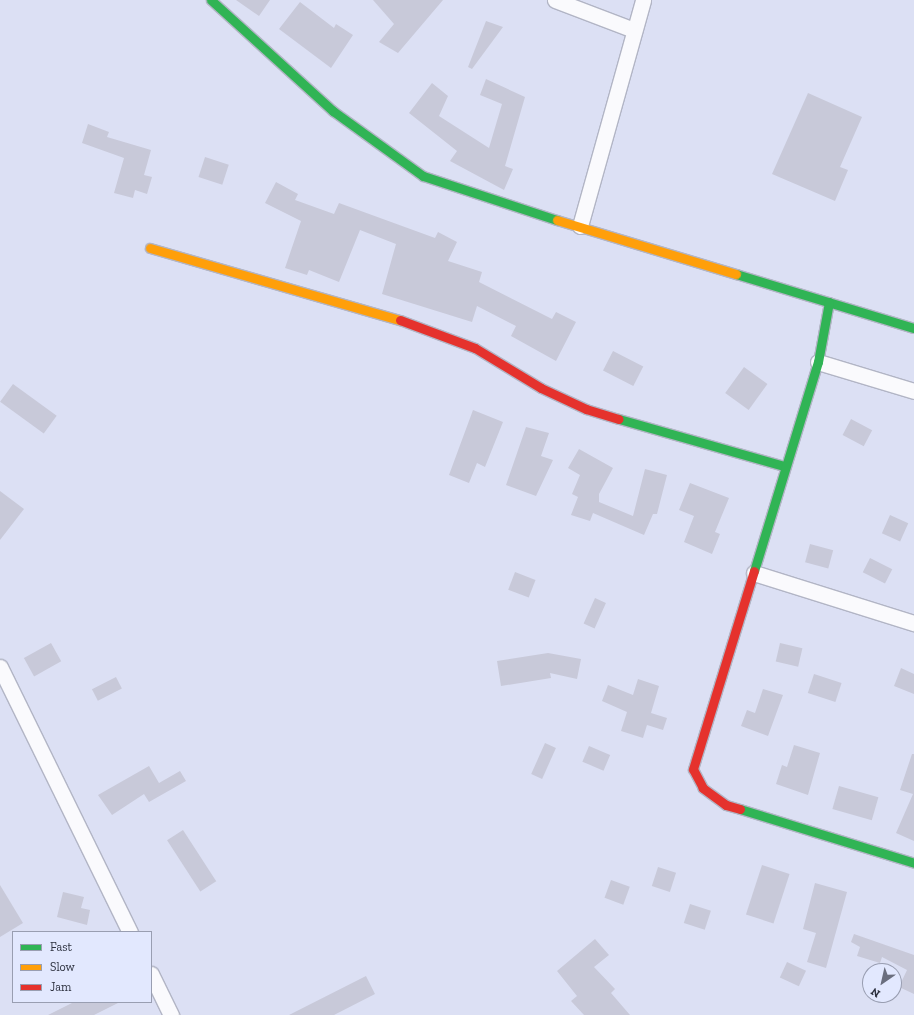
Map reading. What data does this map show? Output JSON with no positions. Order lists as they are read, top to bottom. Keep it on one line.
{"legend":["Fast","Slow","Jam"],"north":"bottom left"}
